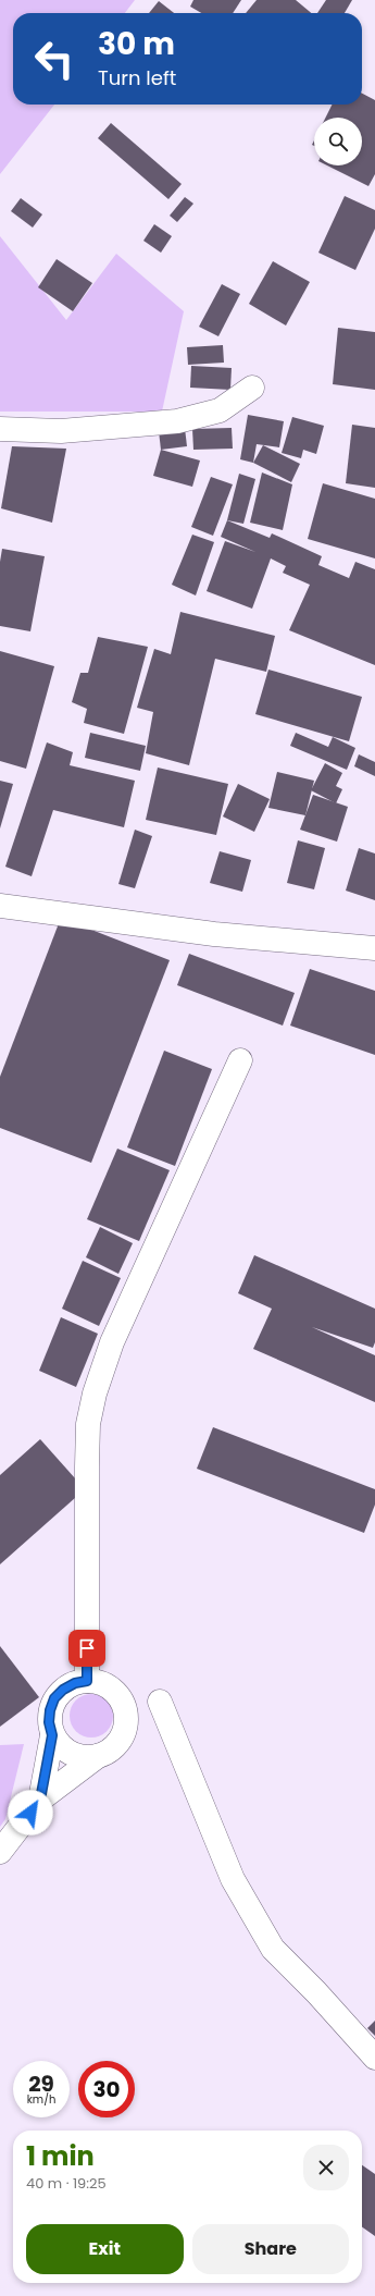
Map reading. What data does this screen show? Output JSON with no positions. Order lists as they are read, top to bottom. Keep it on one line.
{"page":{"turn":["30 m","Turn left"],"speed":"29 km/h","limit":"30","heading":["1 min","40 m · 19:25"],"buttons":["Exit","Share"]}}
